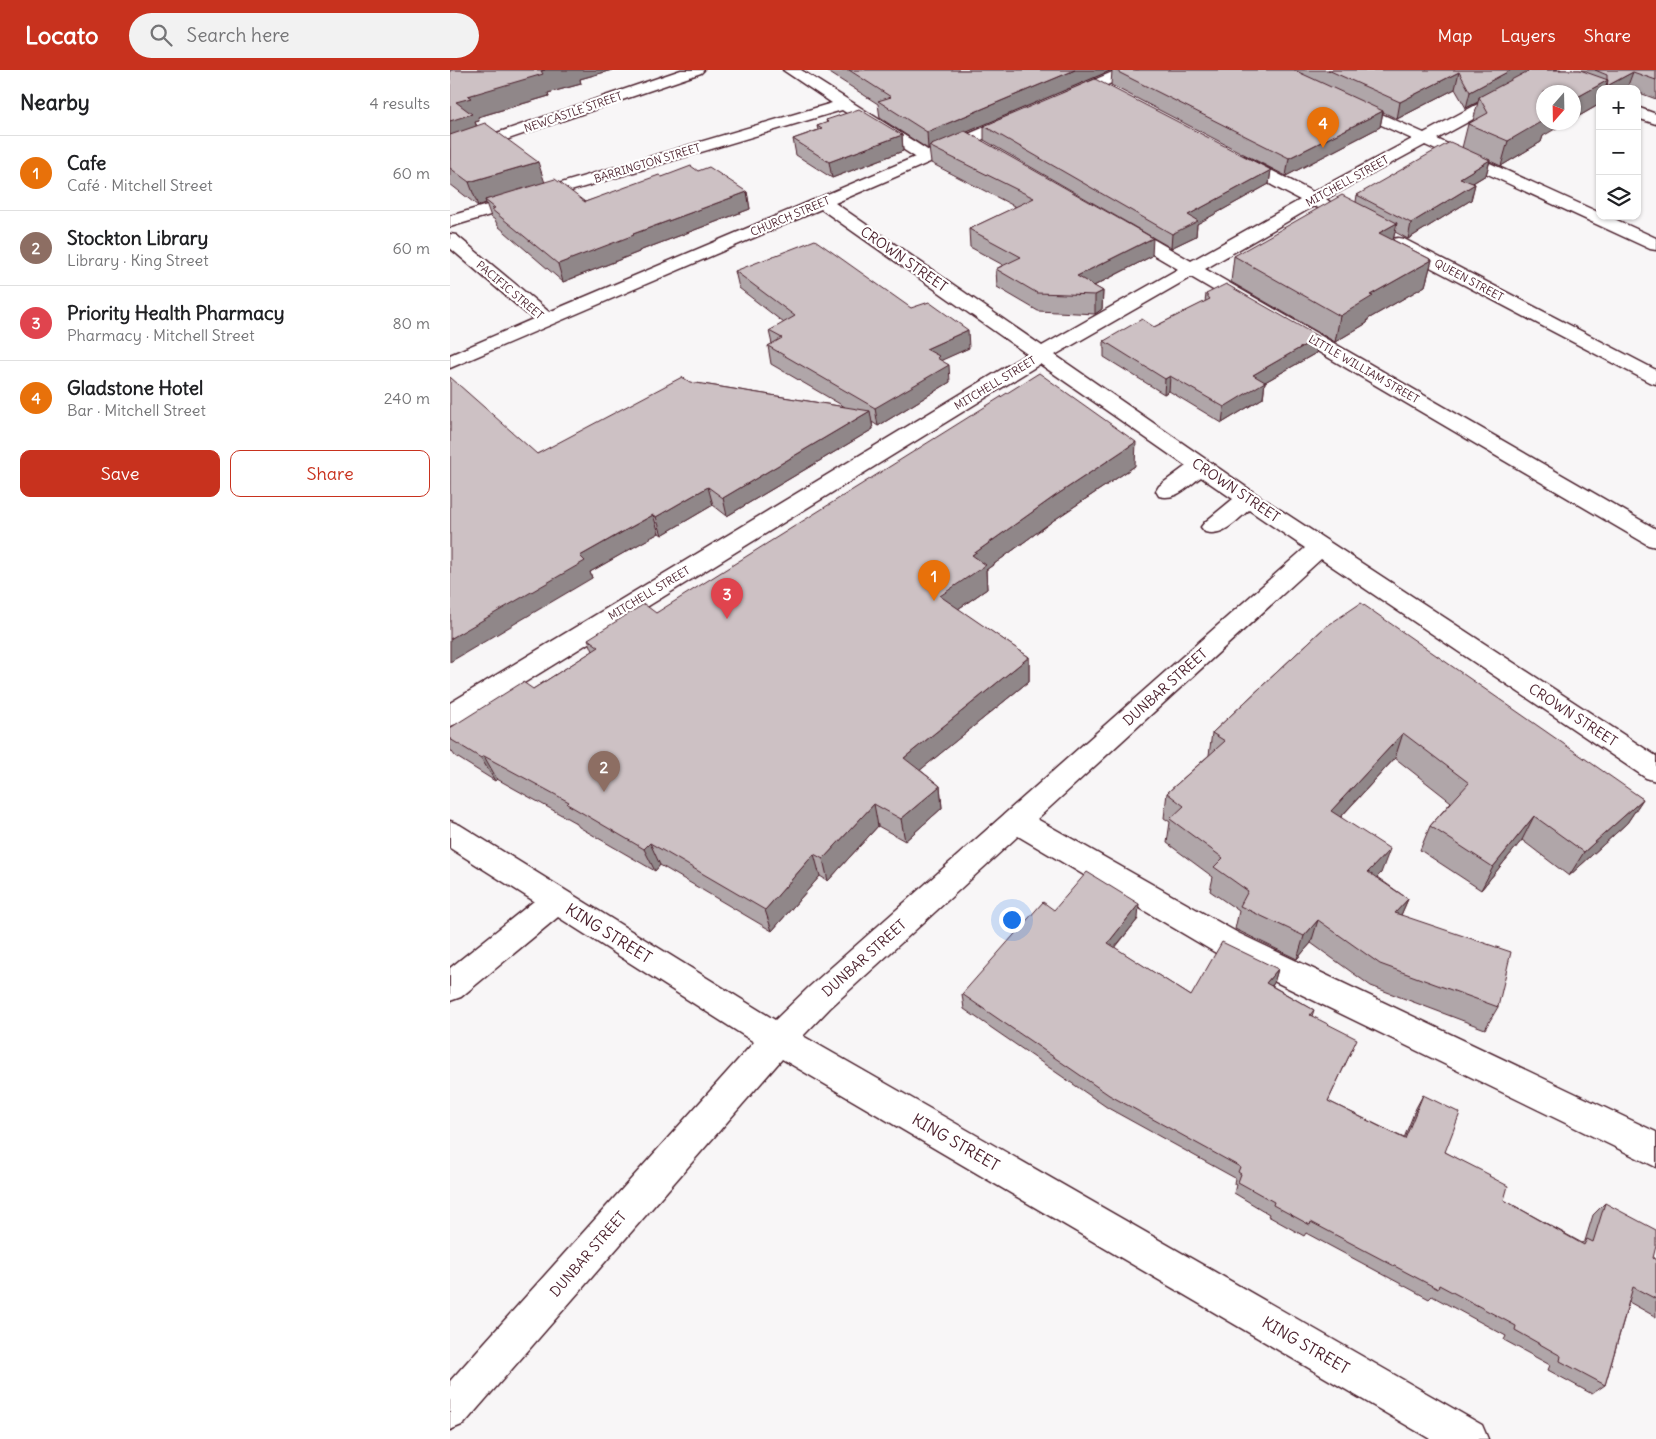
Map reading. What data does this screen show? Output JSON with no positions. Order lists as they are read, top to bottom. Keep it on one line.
{"streets":{"street":["NEWCASTLE STREET","BARRINGTON STREET","MITCHELL STREET","CHURCH STREET","CROWN STREET","QUEEN STREET","PACIFIC STREET","LITTLE WILLIAM STREET","DUNBAR STREET","KING STREET"]},"crossings":[["MITCHELL STREET","CROWN STREET"],["MITCHELL STREET","LITTLE WILLIAM STREET"],["CHURCH STREET","CROWN STREET"],["CHURCH STREET","PACIFIC STREET"],["CROWN STREET","DUNBAR STREET"],["DUNBAR STREET","KING STREET"]],"north":"bottom","page":{"header":"Locato","search":"Search here","nav":["Map","Layers","Share"],"heading":["Nearby","4 results"],"map_buttons":["+","−"],"pins":["4","1","3","2"],"list":[{"mark":"1","name":"Cafe","note":"Café · Mitchell Street","value":"60 m"},{"mark":"2","name":"Stockton Library","note":"Library · King Street","value":"60 m"},{"mark":"3","name":"Priority Health Pharmacy","note":"Pharmacy · Mitchell Street","value":"80 m"},{"mark":"4","name":"Gladstone Hotel","note":"Bar · Mitchell Street","value":"240 m"}],"buttons":["Save","Share"]}}
